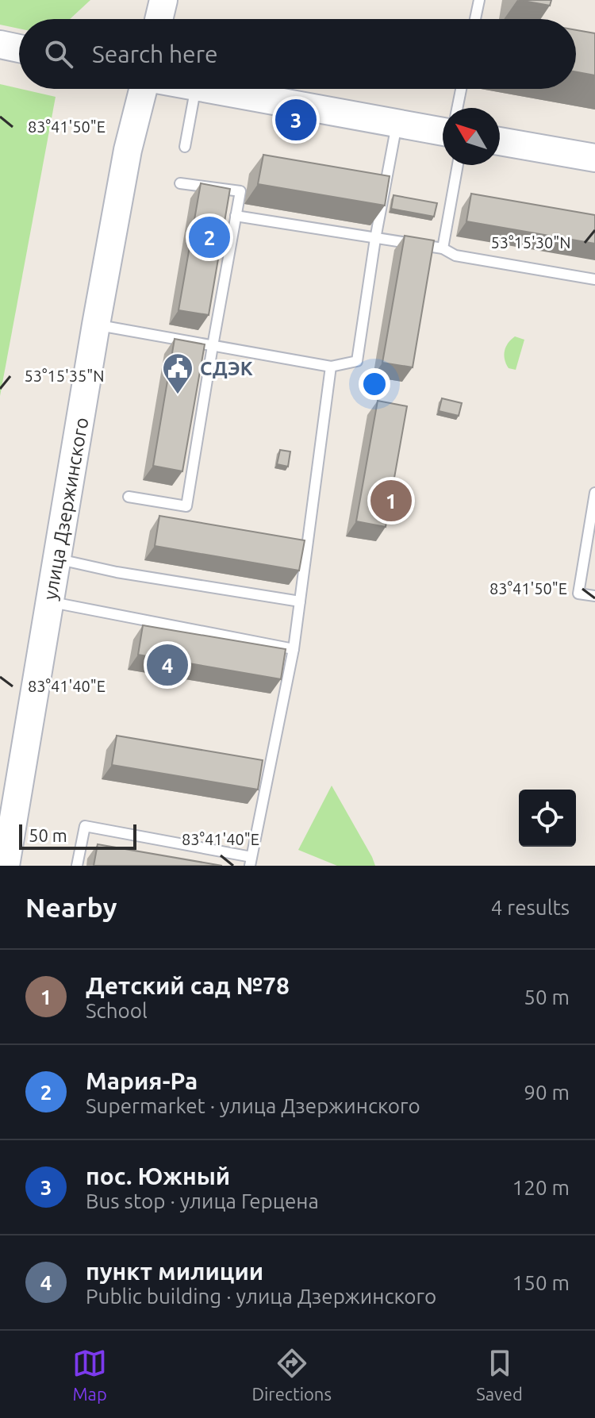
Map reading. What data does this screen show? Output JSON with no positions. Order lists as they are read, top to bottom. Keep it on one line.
{"streets":{"main road":["улица Дзержинского"]},"places":{"public building":["СДЭК"]},"scale_bar":"50 m","north":"top left","page":{"search":"Search here","pins":["3","2","1","4"],"scale":"50 m","heading":["Nearby","4 results"],"list":[{"mark":"1","name":"Детский сад №78","note":"School","value":"50 m"},{"mark":"2","name":"Мария-Ра","note":"Supermarket · улица Дзержинского","value":"90 m"},{"mark":"3","name":"пос. Южный","note":"Bus stop · улица Герцена","value":"120 m"},{"mark":"4","name":"пункт милиции","note":"Public building · улица Дзержинского","value":"150 m"}],"nav":["Map","Directions","Saved"]},"coordinates":["83°41'50\"E","53°15'30\"N","53°15'35\"N","83°41'40\"E"]}
